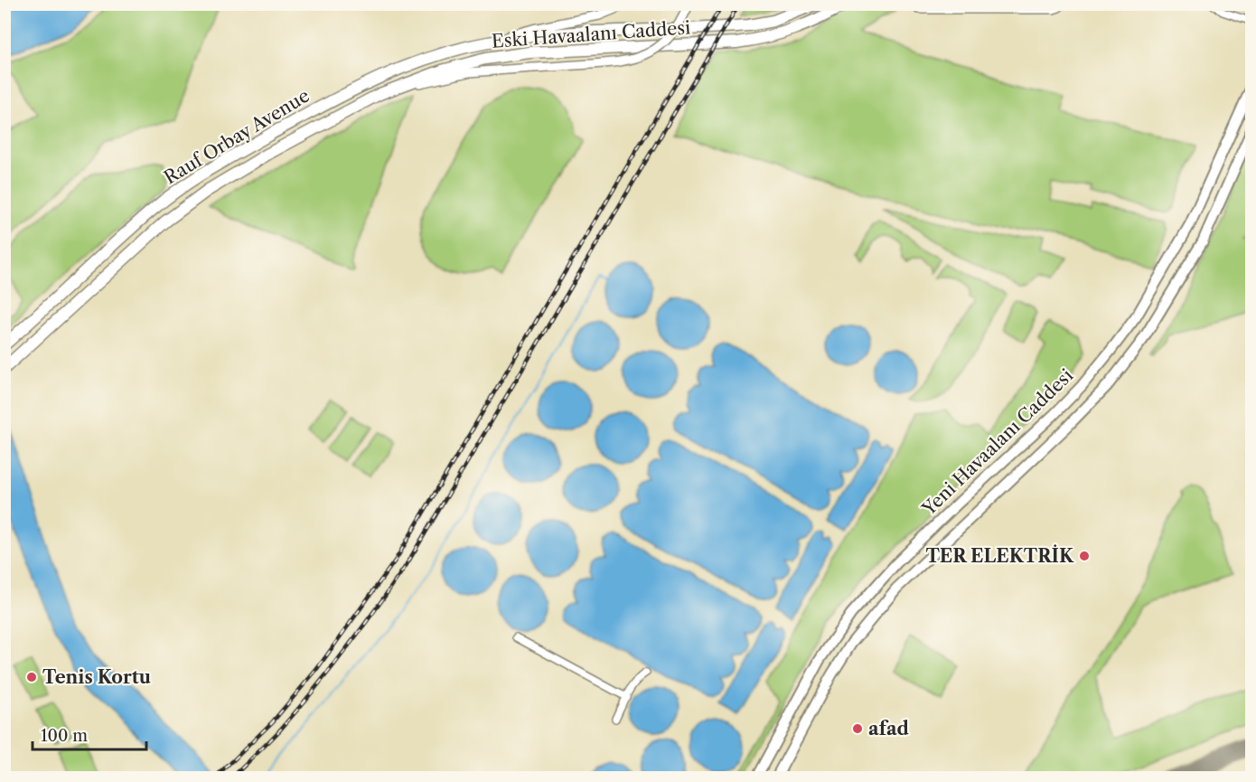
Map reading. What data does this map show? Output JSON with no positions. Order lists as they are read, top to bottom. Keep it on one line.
{"streets":{"highway":["Eski Havaalanı Caddesi","Rauf Orbay Avenue"],"main road":["Yeni Havaalanı Caddesi"]},"crossings":[["Eski Havaalanı Caddesi","Rauf Orbay Avenue"]],"places":["TER ELEKTRİK","Tenis Kortu","afad"],"scale_bar":"100 m"}
